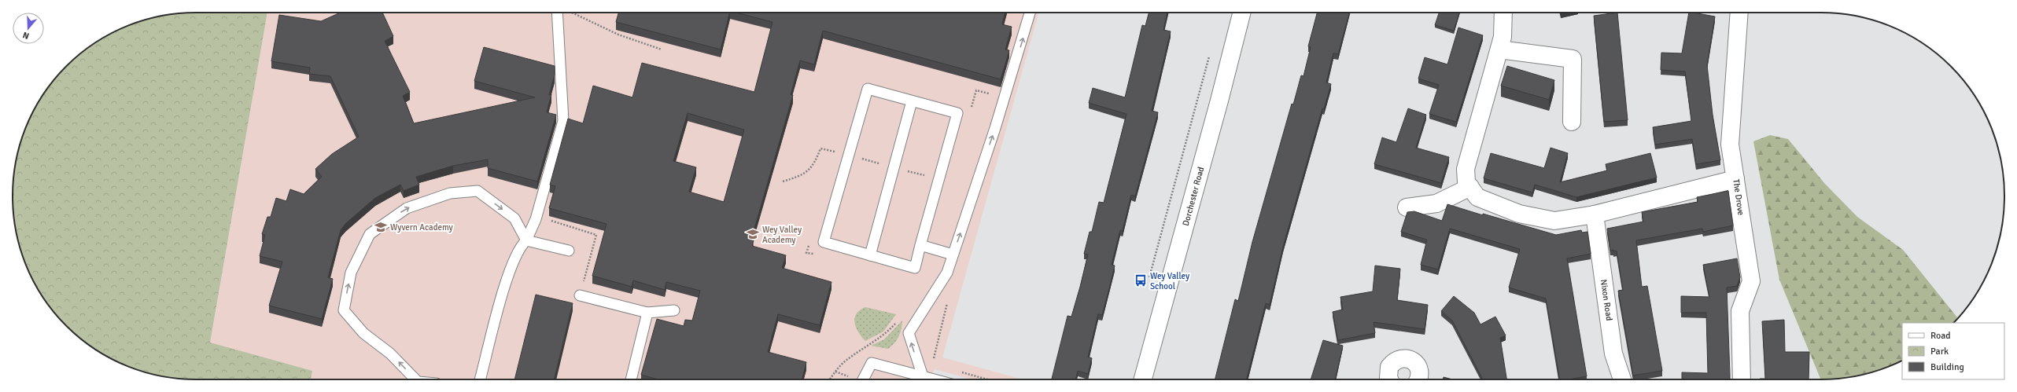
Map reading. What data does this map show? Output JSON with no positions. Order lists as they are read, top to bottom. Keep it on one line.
{"streets":{"street":["Dorchester Road","The Drove","Nixon Road"]},"places":{"school or university":["Wyvern Academy","Wey Valley Academy"],"bus stop":["Wey Valley School"]},"legend":["Road","Park","Building"],"north":"bottom"}
